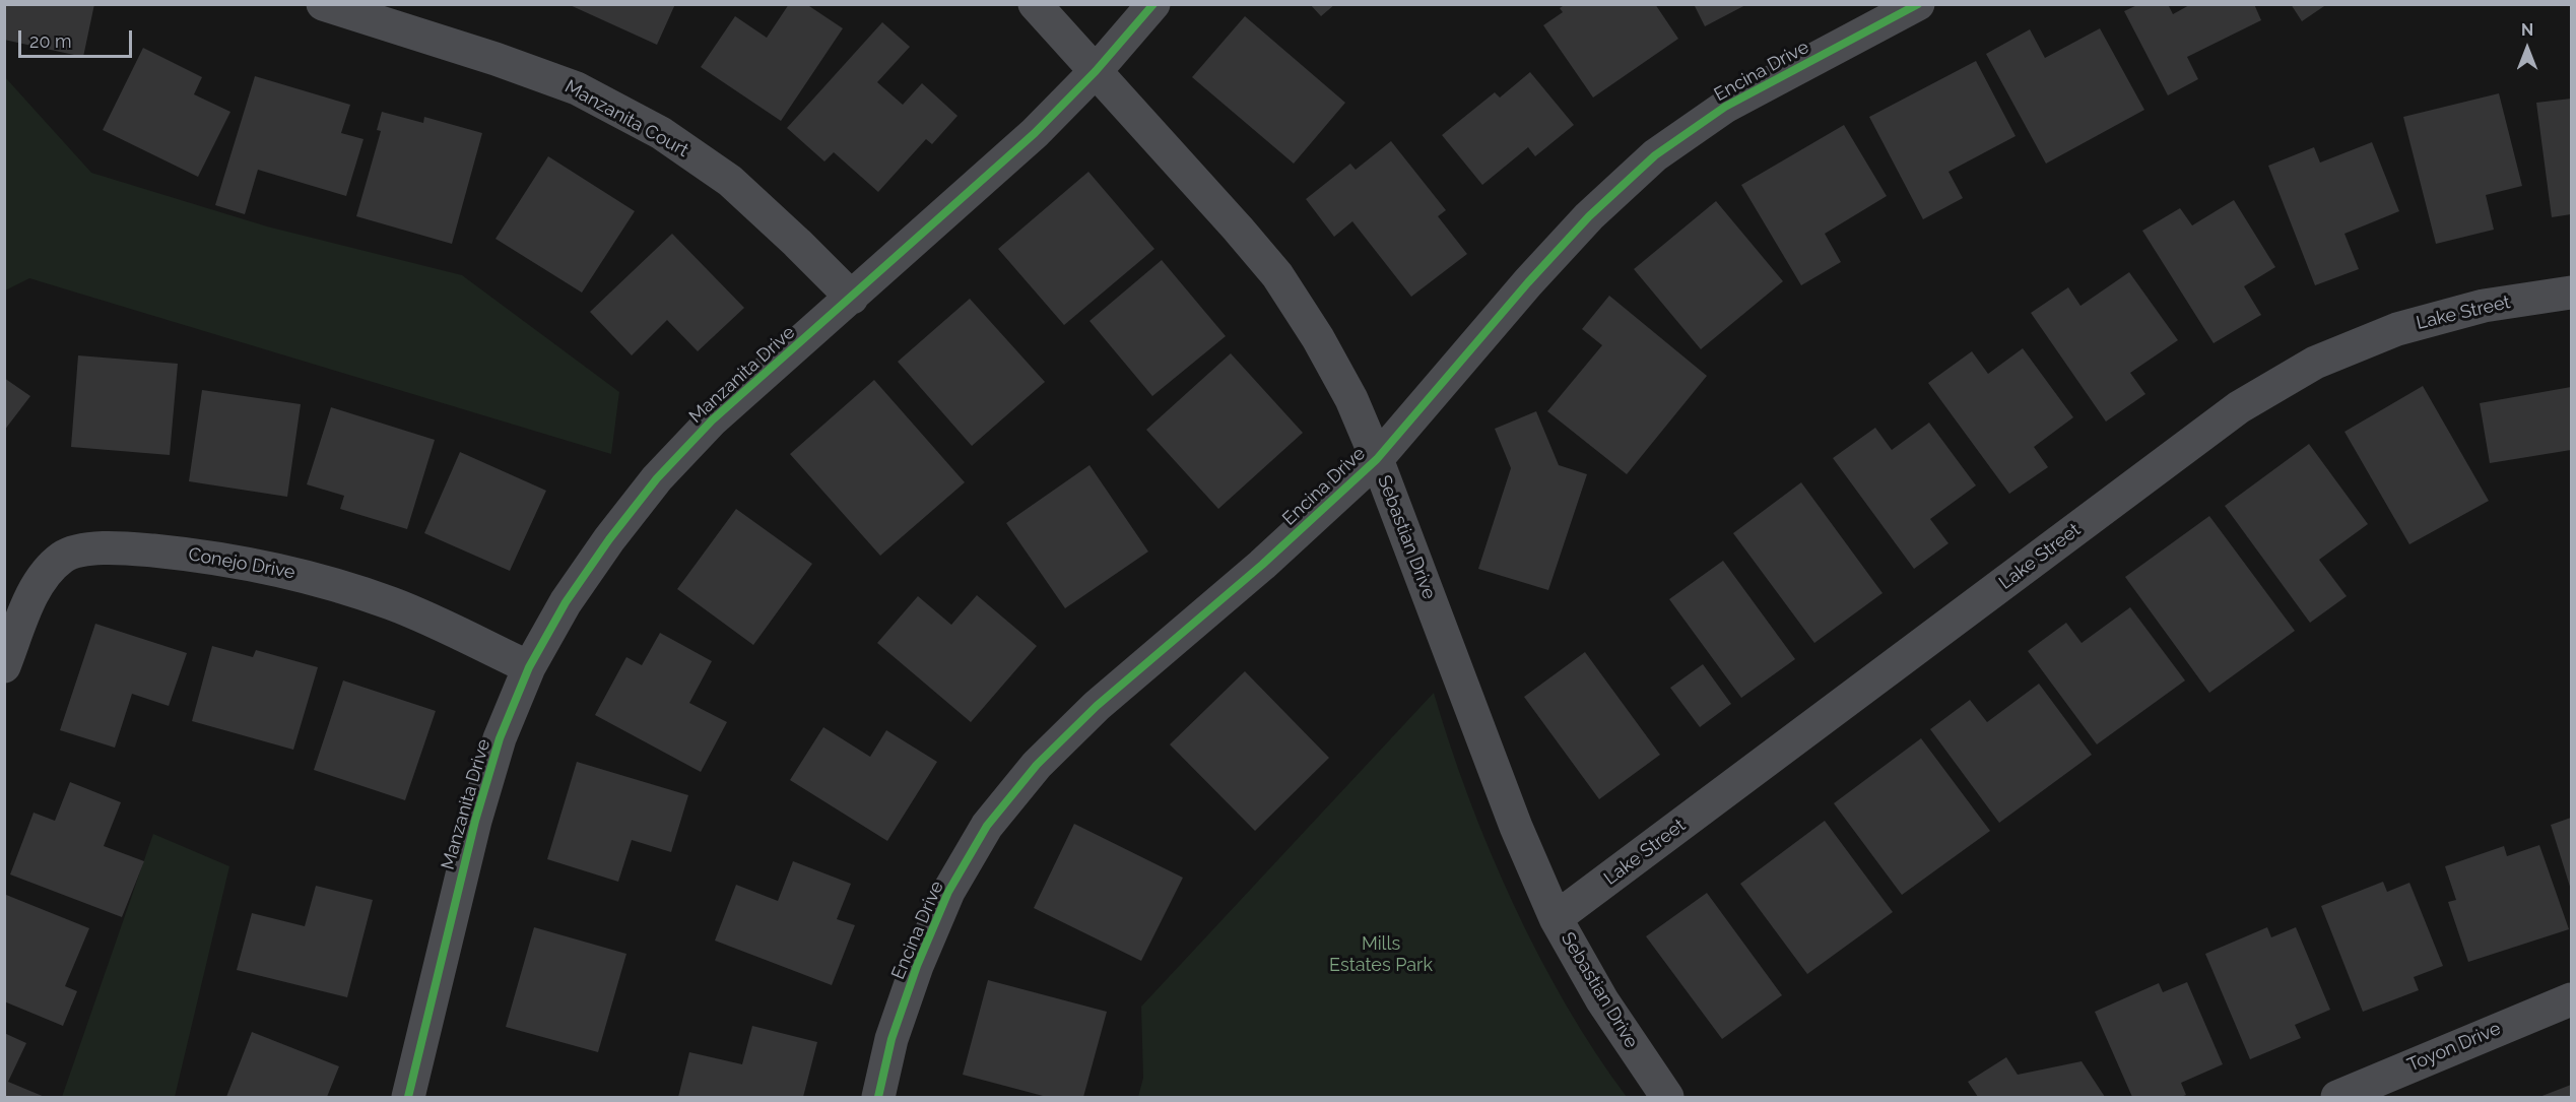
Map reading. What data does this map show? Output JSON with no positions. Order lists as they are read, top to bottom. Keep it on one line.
{"streets":{"street":["Encina Drive","Manzanita Court","Lake Street","Manzanita Drive","Sebastian Drive","Conejo Drive","Toyon Drive"]},"crossings":[["Encina Drive","Sebastian Drive"],["Manzanita Court","Manzanita Drive"],["Lake Street","Sebastian Drive"],["Manzanita Drive","Sebastian Drive"],["Manzanita Drive","Conejo Drive"]],"parks":["Mills Estates Park"],"scale_bar":"20 m","north":"top"}
